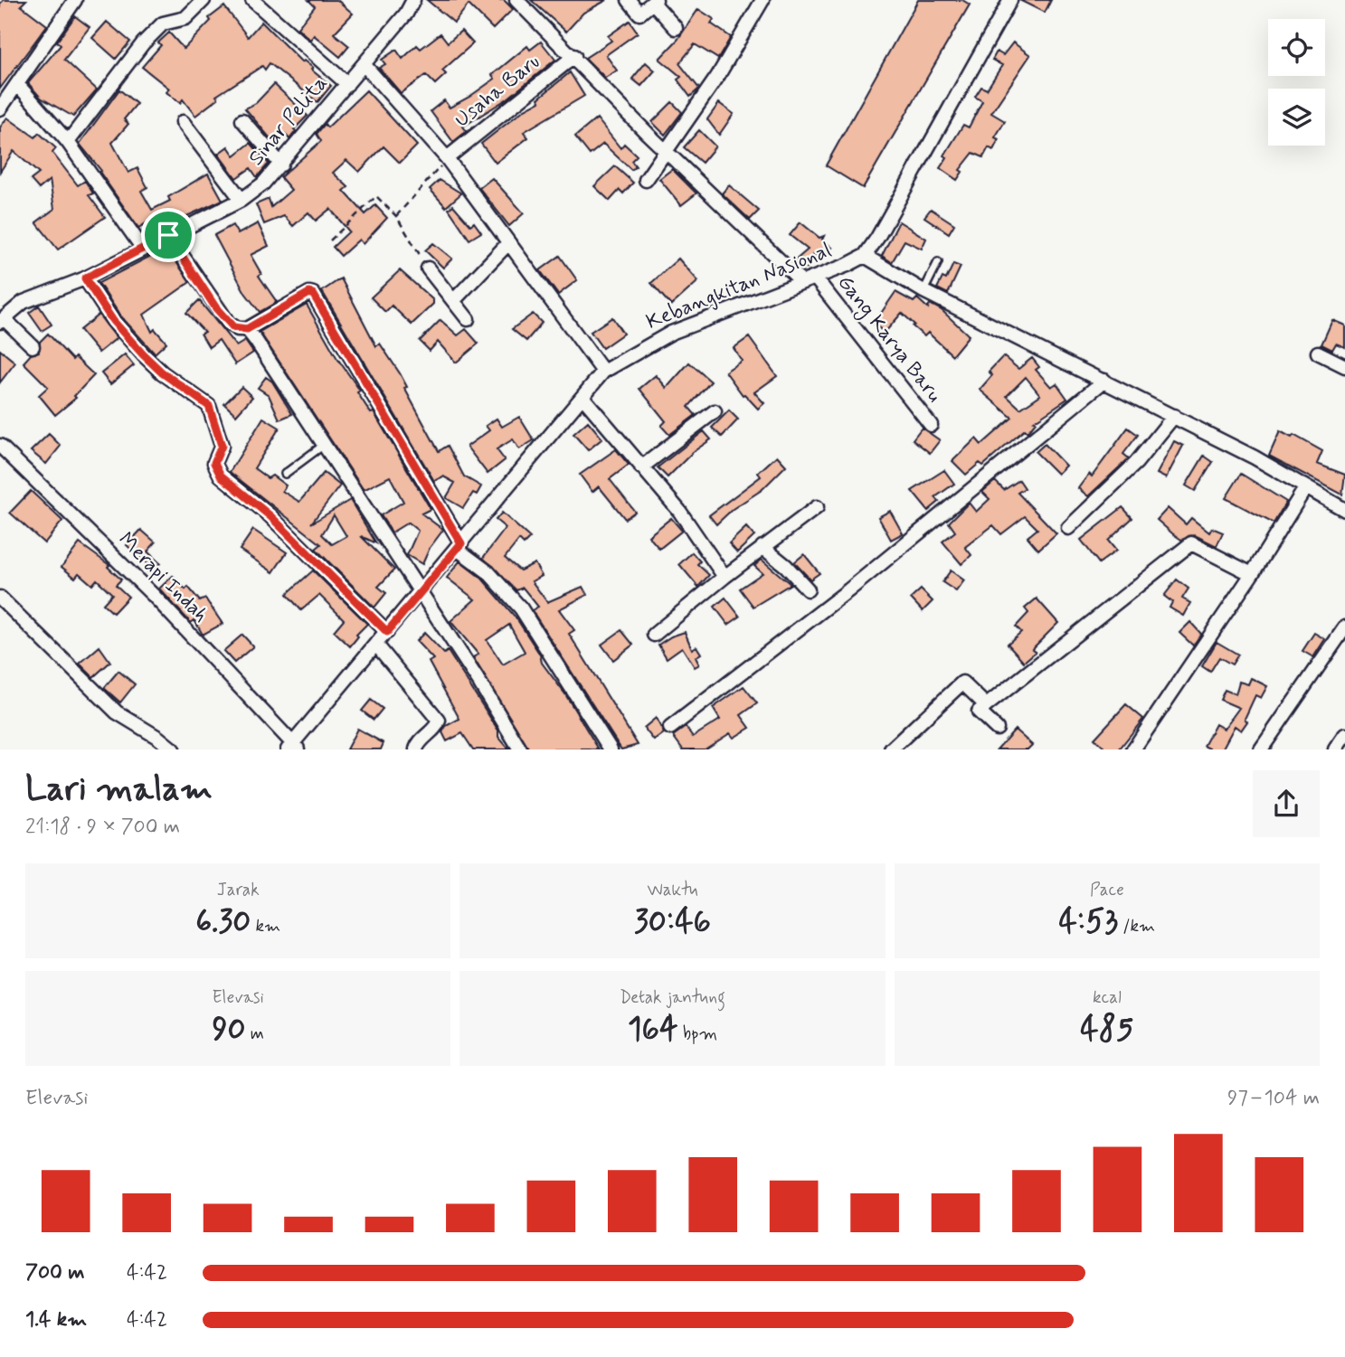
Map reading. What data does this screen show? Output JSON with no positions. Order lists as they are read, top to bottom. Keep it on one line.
{"streets":{"street":["Usaha Baru","Sinar Pelita","Kebangkitan Nasional","Gang Karya Baru","Merapi Indah"]},"crossings":[["Usaha Baru","Gang Karya Baru"],["Kebangkitan Nasional","Gang Karya Baru"],["Kebangkitan Nasional","Merapi Indah"]],"page":{"heading":["Lari malam","21:18 · 9 × 700 m"],"stats":[["Jarak","6.30 km"],["Waktu","30:46"],["Pace","4:53 /km"],["Elevasi","90 m"],["Detak jantung","164 bpm"],["kcal","485"]],"chart":["Elevasi","97–104 m"],"list":[{"name":"700 m","note":"4:42"},{"name":"1.4 km","note":"4:42"}]}}
